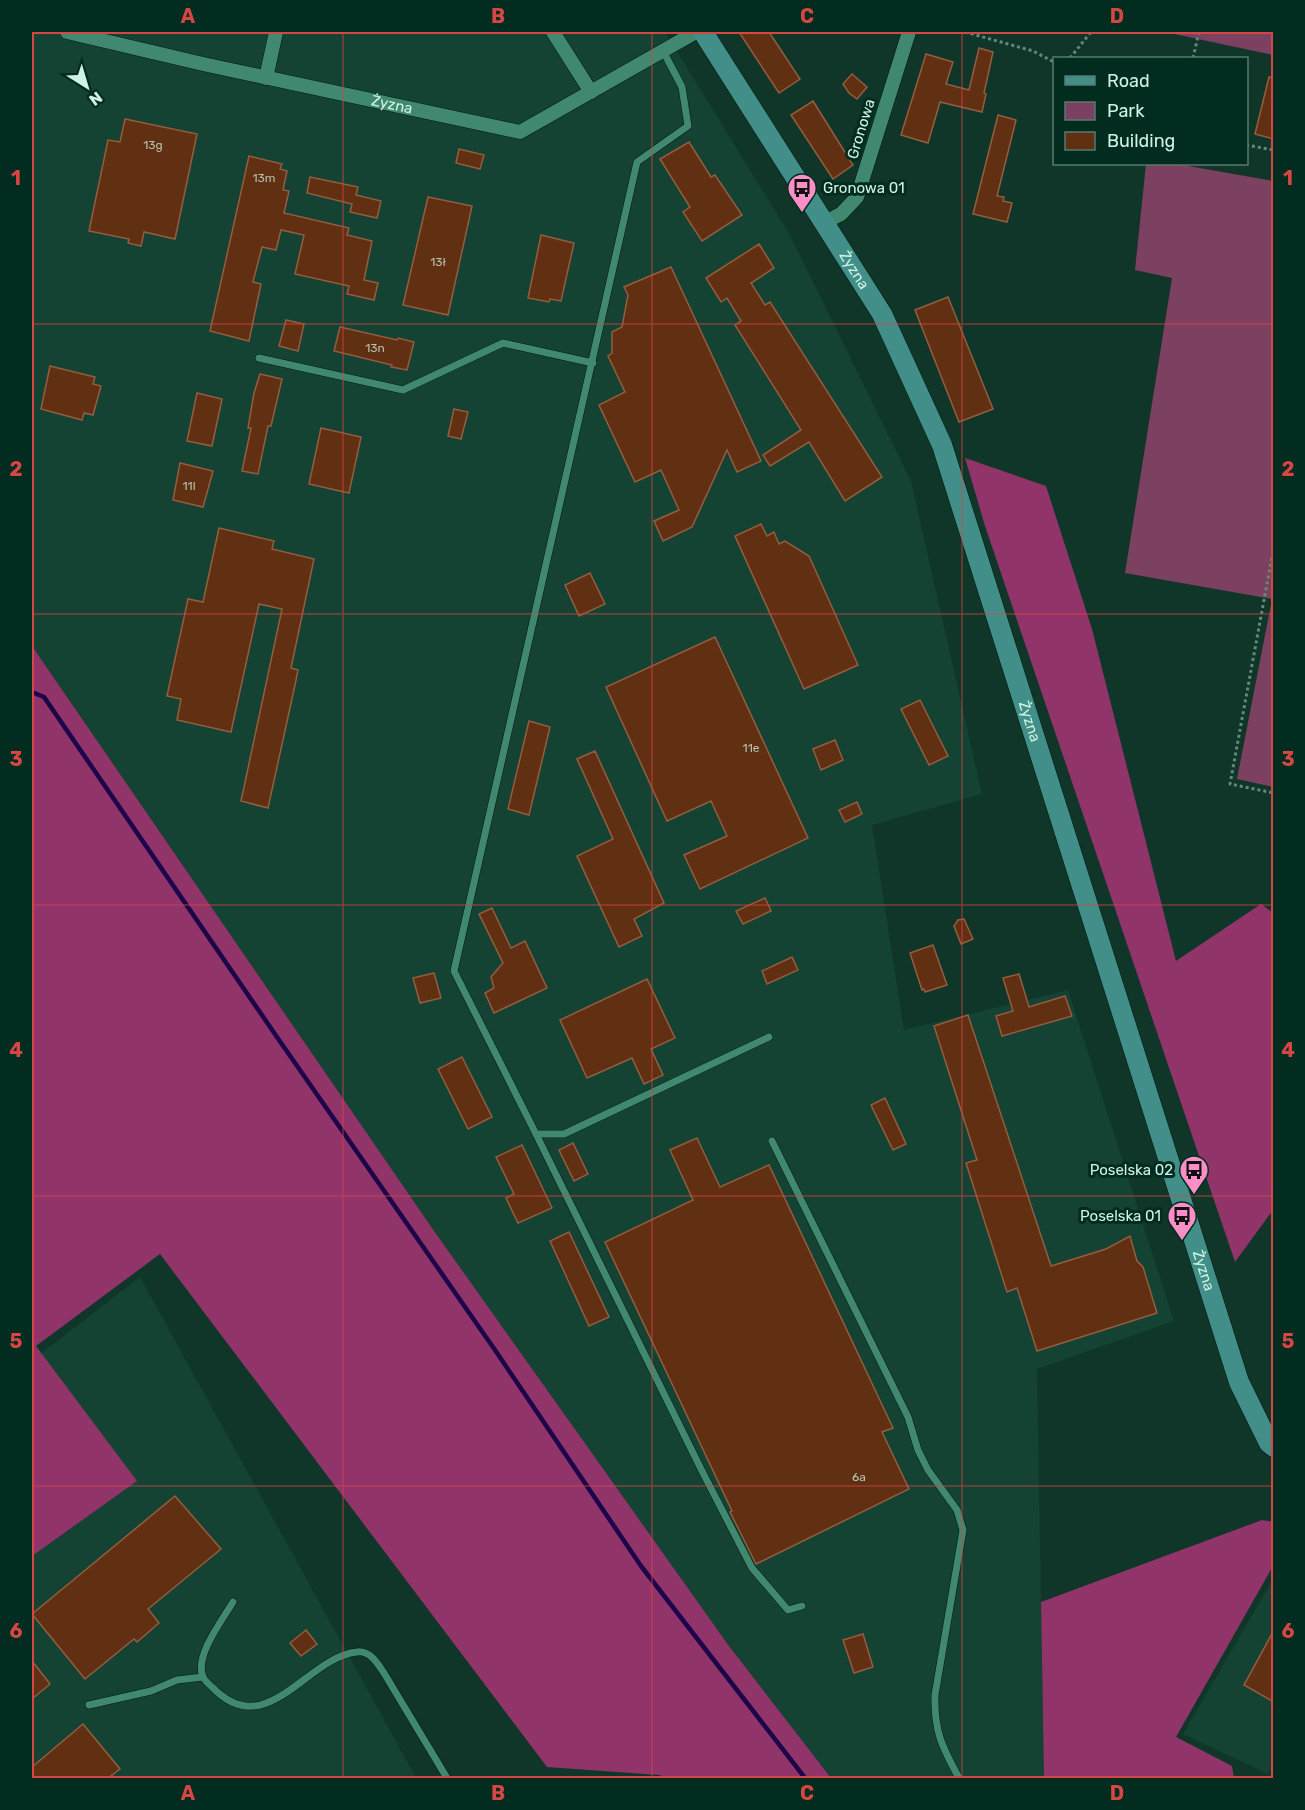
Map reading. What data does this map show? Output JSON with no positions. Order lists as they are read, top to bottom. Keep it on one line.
{"streets":{"street":["Żyzna","Gronowa"]},"crossings":[["Żyzna","Gronowa"]],"places":{"bus stop":["Gronowa 01","Poselska 02","Poselska 01"]},"house_numbers":["13g","13m","13ł","13n","11l","11e","6a"],"legend":["Road","Park","Building"],"north":"bottom right","grid":{"columns":["A","B","C","D"],"rows":["1","2","3","4","5","6"]}}
